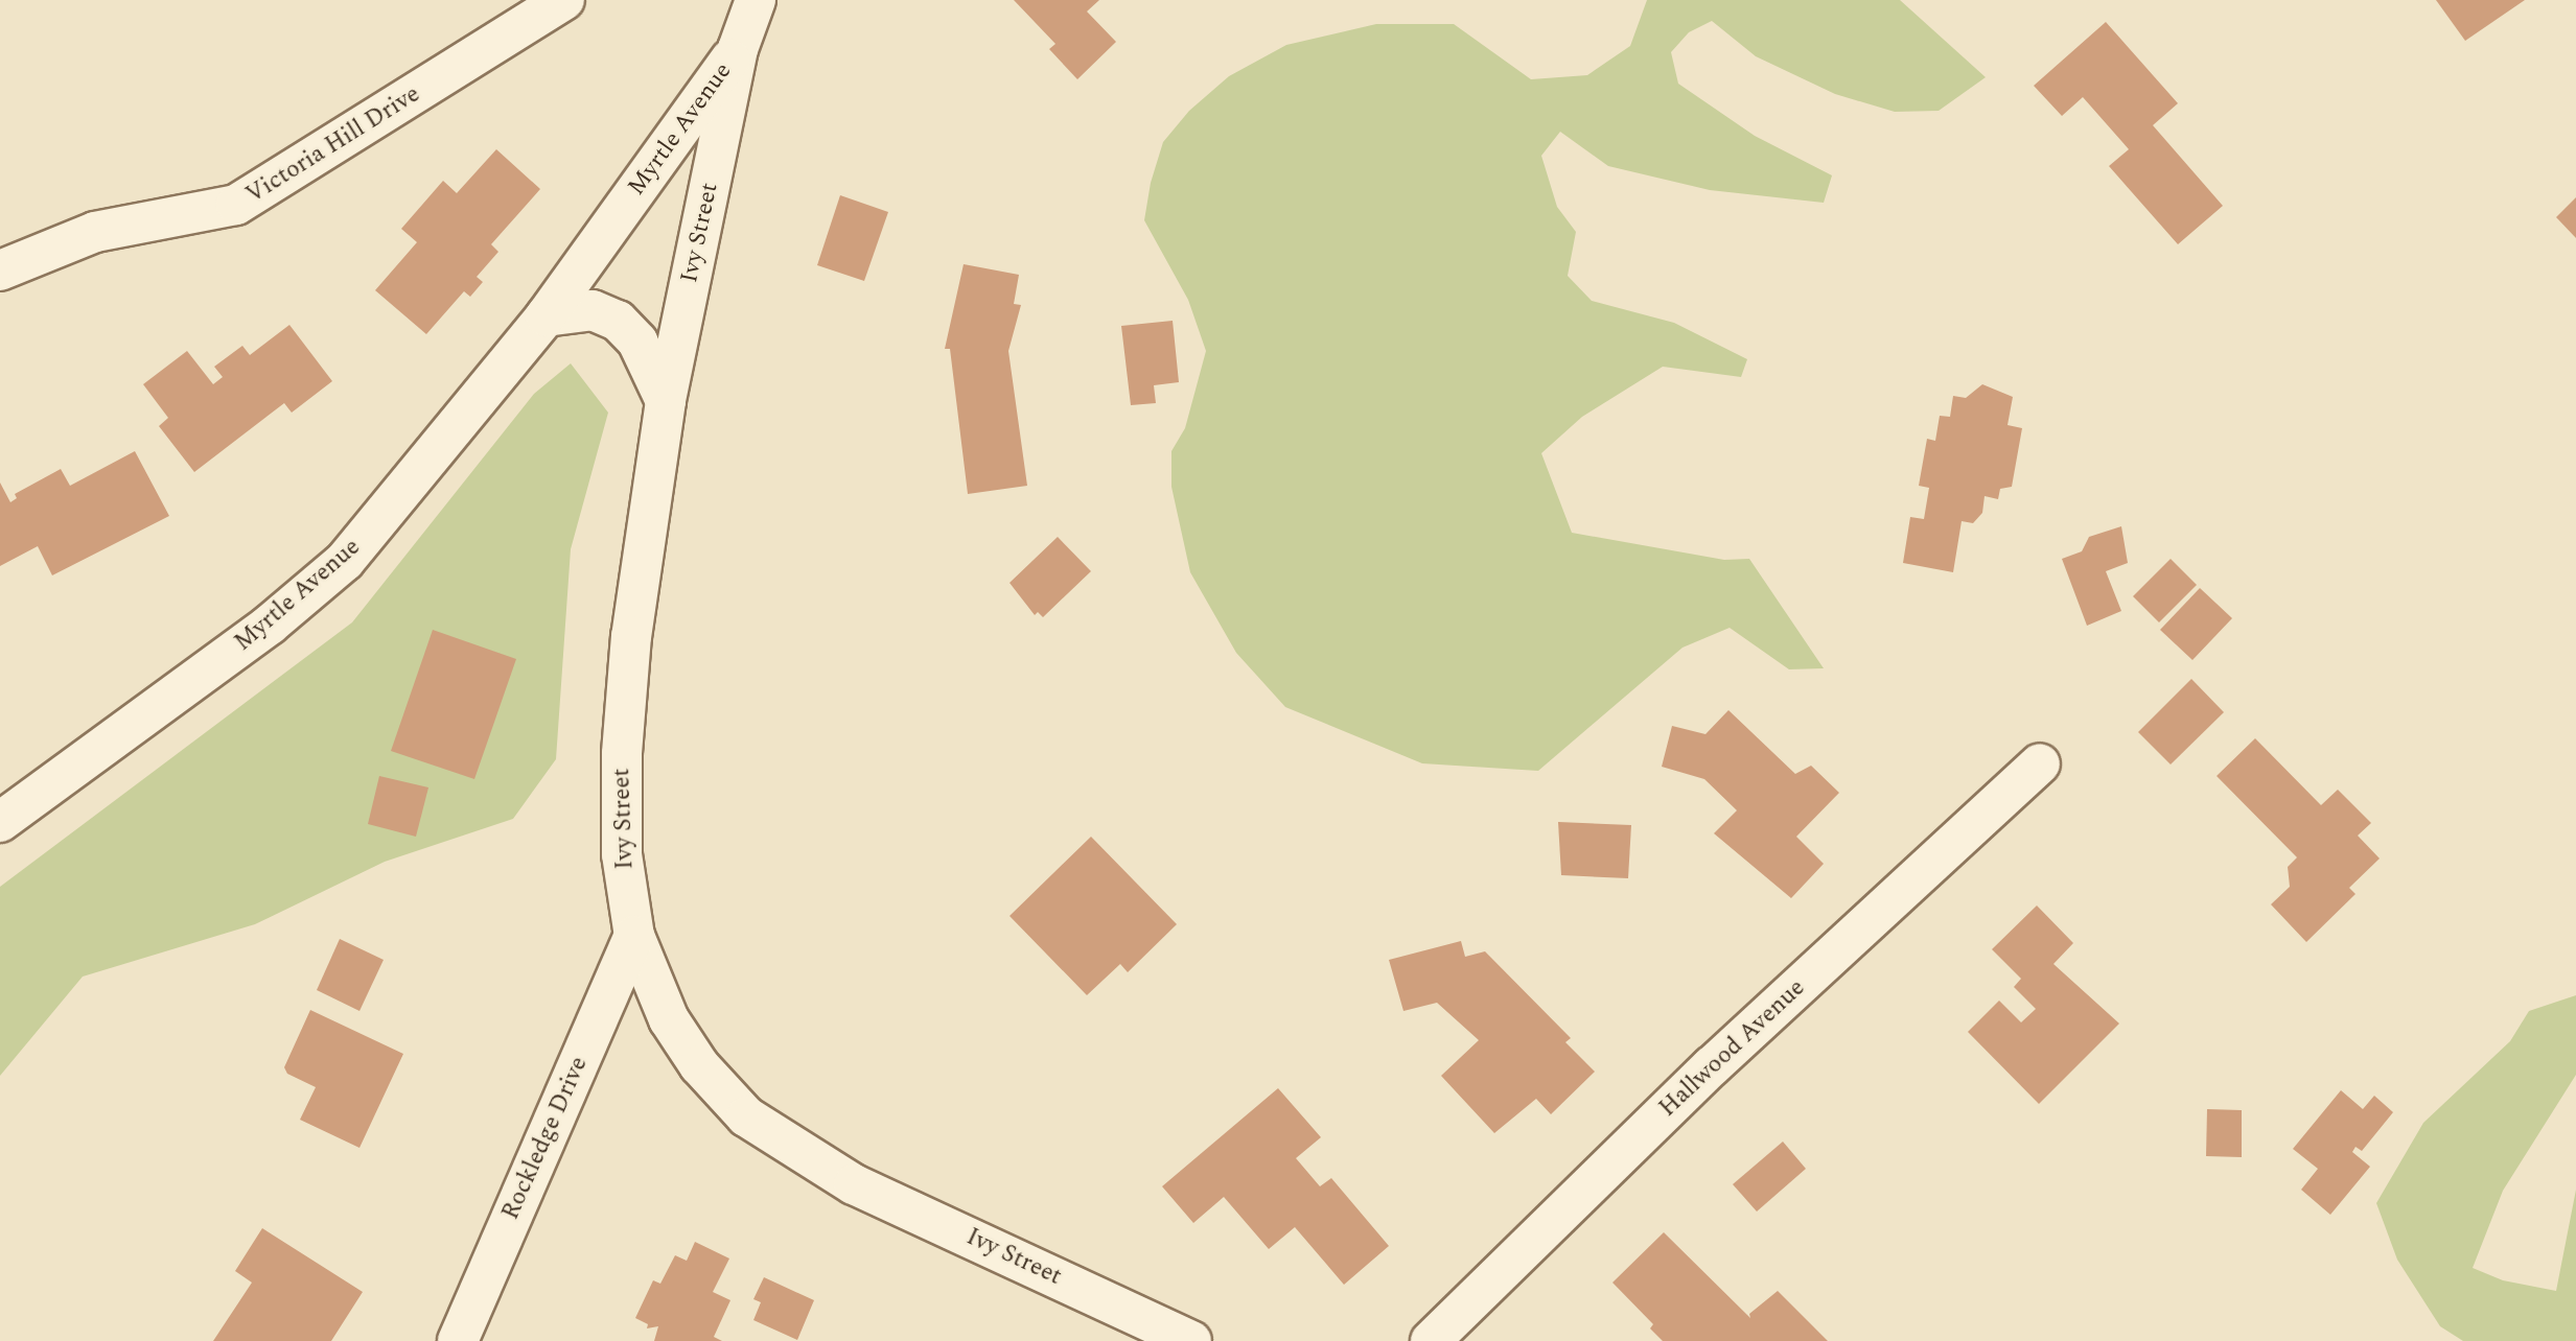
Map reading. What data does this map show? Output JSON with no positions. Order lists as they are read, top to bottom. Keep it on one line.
{"streets":{"street":["Myrtle Avenue","Victoria Hill Drive","Ivy Street","Hallwood Avenue","Rockledge Drive"]},"crossings":[["Myrtle Avenue","Ivy Street"],["Ivy Street","Rockledge Drive"]]}
